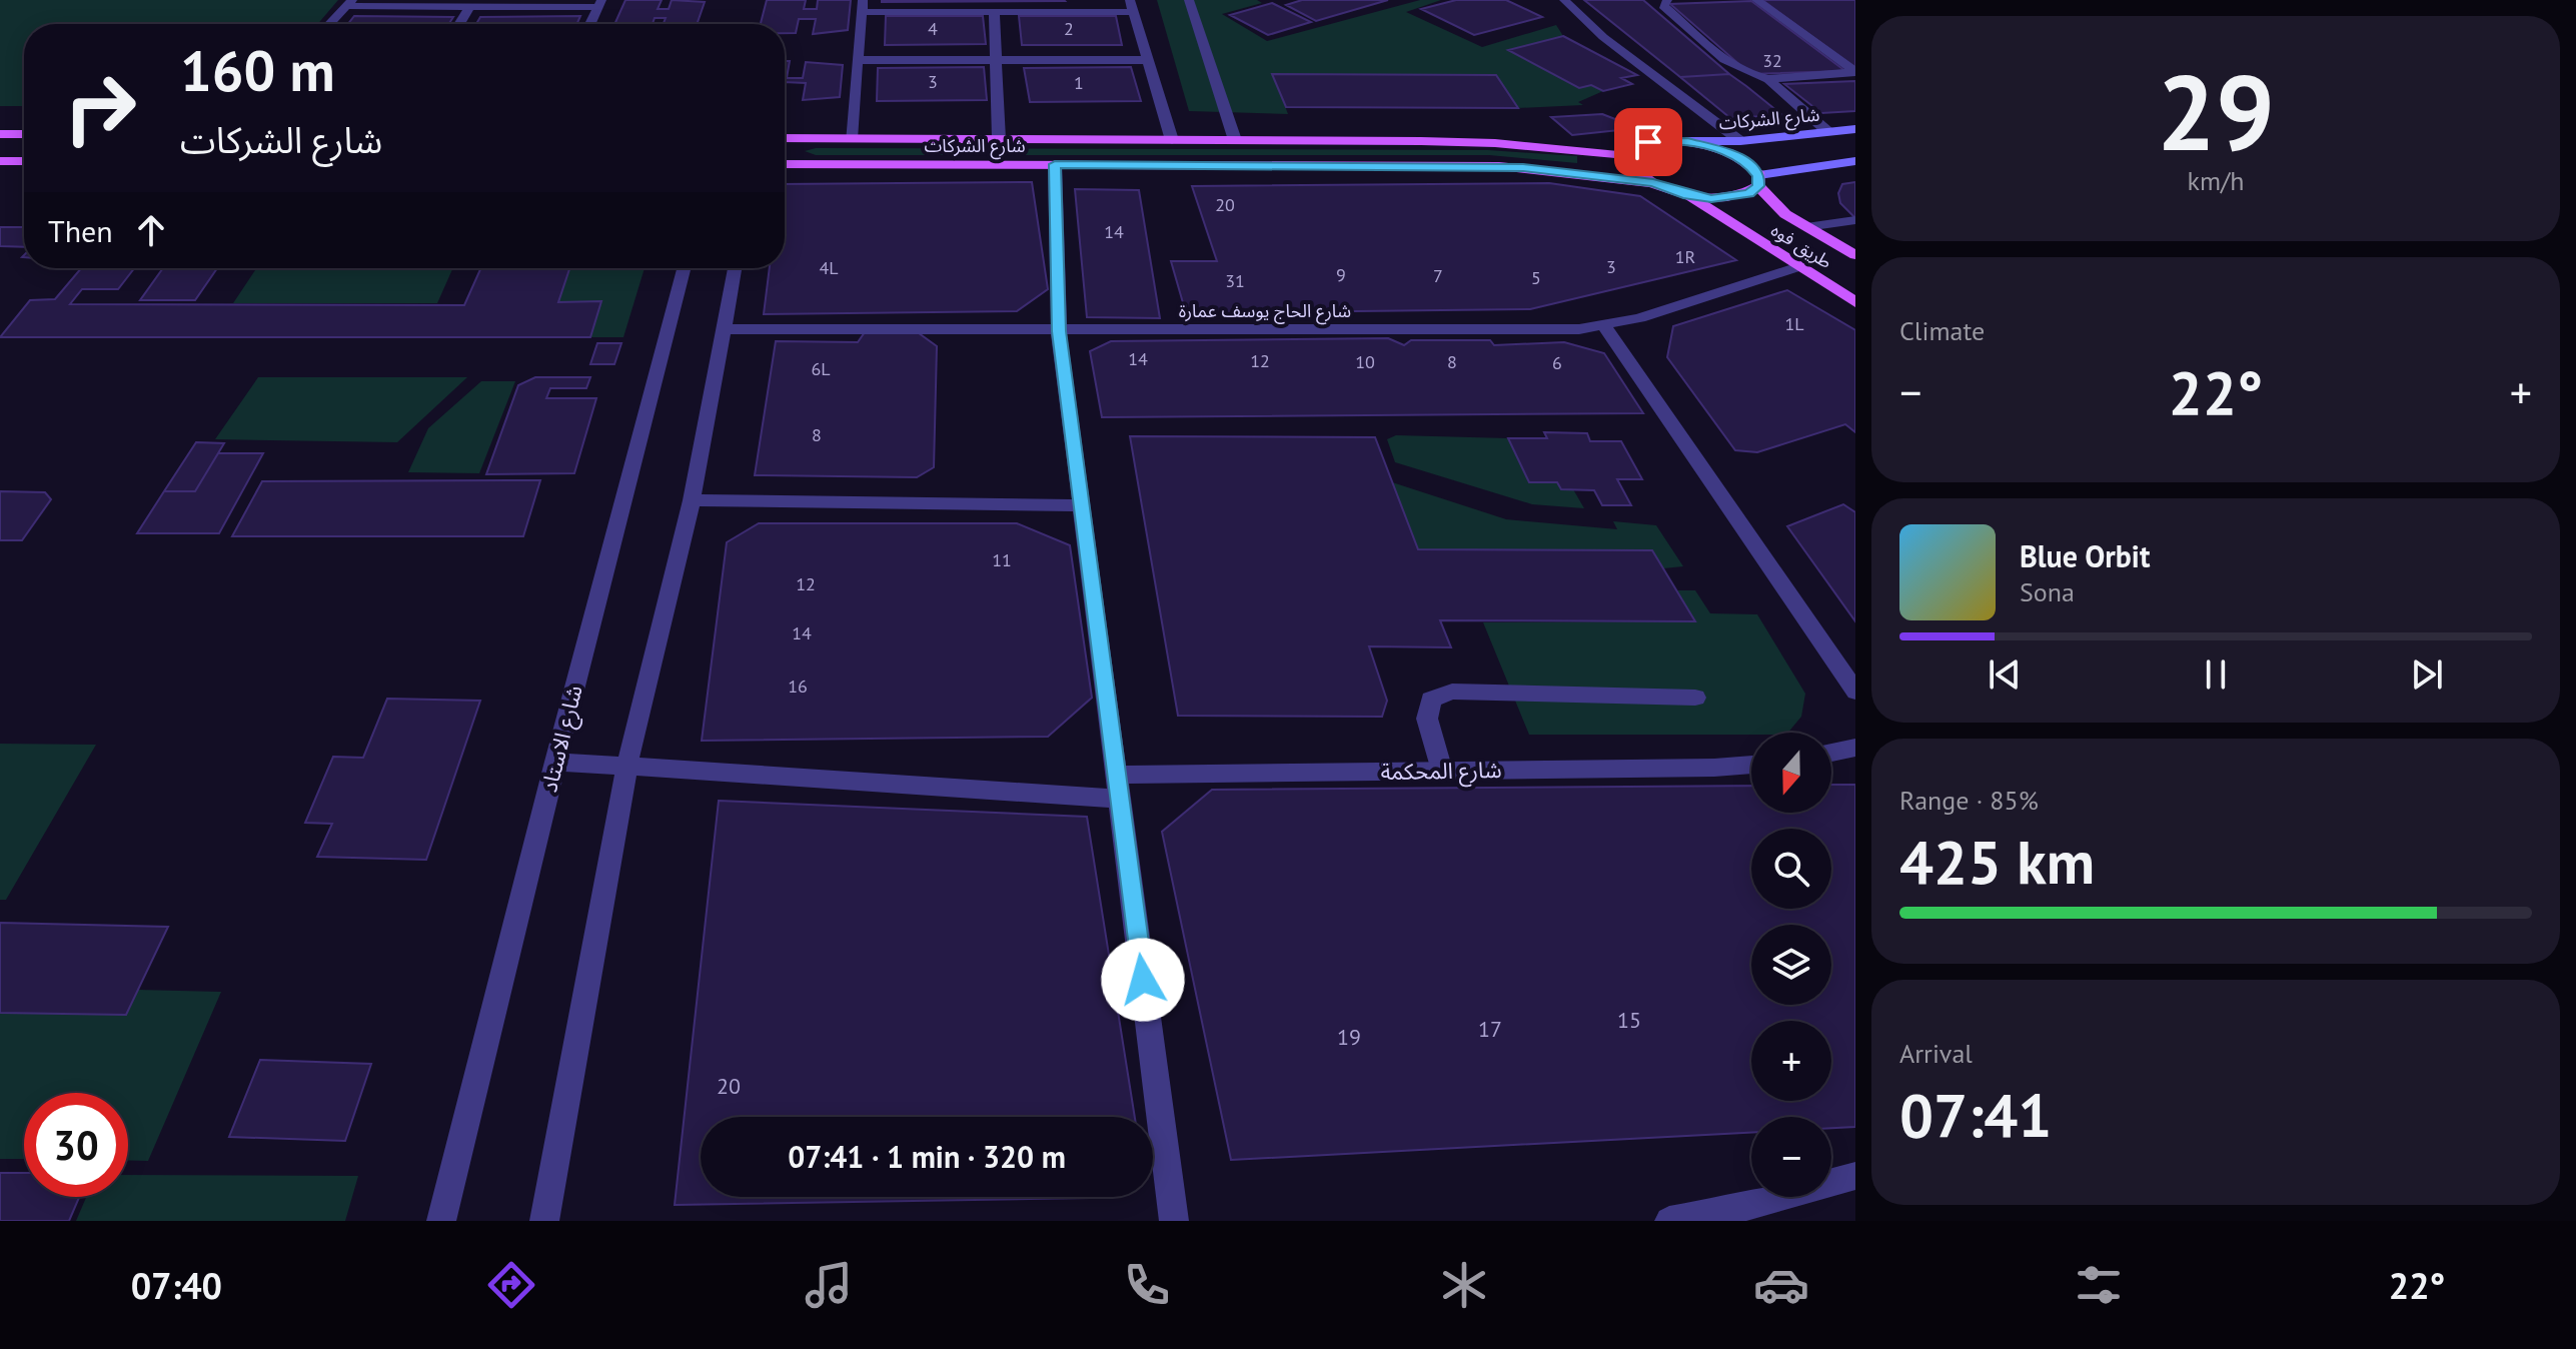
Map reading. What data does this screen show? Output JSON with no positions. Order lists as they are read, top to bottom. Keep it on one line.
{"streets":{"main road":["شارع الشركات","طريق فوه"],"street":["شارع الحاج يوسف عمارة","شارع الاستاد","شارع المحكمة"]},"crossings":[["شارع الشركات","طريق فوه"],["طريق فوه","شارع الحاج يوسف عمارة"]],"house_numbers":["4","2","32","3","1","20","14","1R","3","4L","9","7","5","31","1L","14","12","10","8","6","6L","8","11","12","14","16","15","17","19","20"],"north":"bottom","page":{"tile":[["29","km/h"],"Climate",["Range · 85%","425 km"],["Arrival","07:41"]],"turn":["160 m","شارع الشركات"],"then":"Then","heat":["−","22°","+"],"song":["Blue Orbit","Sona"],"map_buttons":["+","−"],"limit":"30","trip":"07:41 · 1 min · 320 m","tabs":["07:40","22°"]}}
